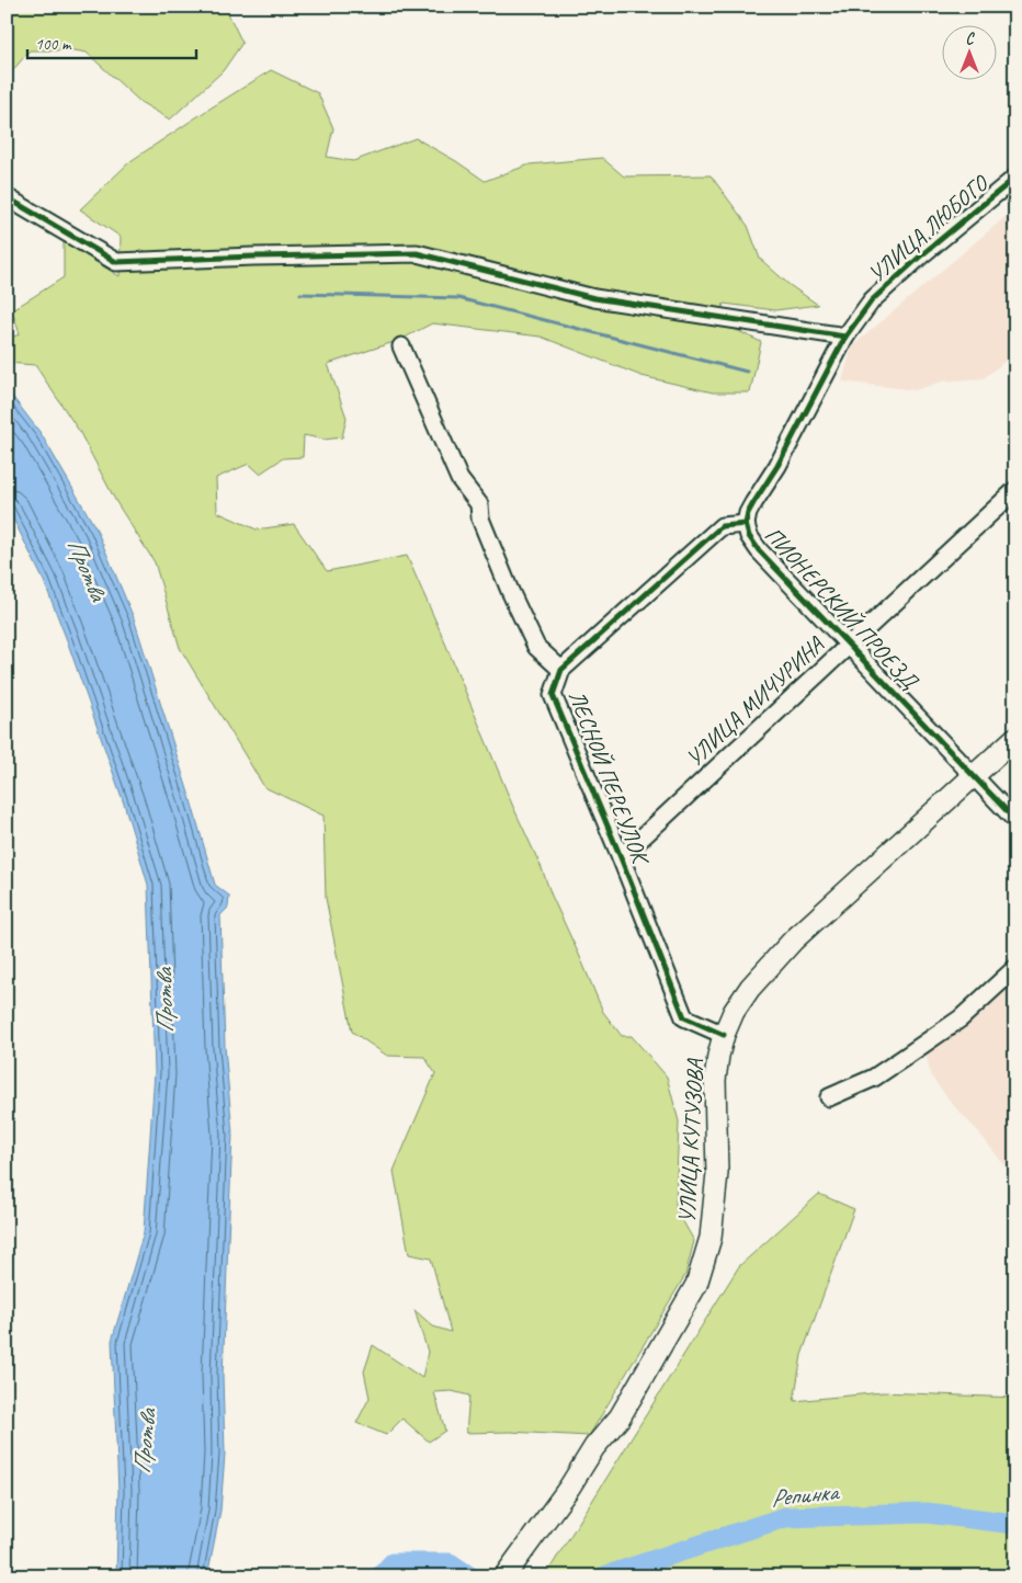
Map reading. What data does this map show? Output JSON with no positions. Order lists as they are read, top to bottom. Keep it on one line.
{"streets":{"main road":["УЛИЦА КУТУЗОВА"],"street":["УЛИЦА ЛЮБОГО","ПИОНЕРСКИЙ ПРОЕЗД","УЛИЦА МИЧУРИНА","ЛЕСНОЙ ПЕРЕУЛОК"]},"crossings":[["УЛИЦА ЛЮБОГО","ПИОНЕРСКИЙ ПРОЕЗД"],["ПИОНЕРСКИЙ ПРОЕЗД","УЛИЦА МИЧУРИНА"],["ПИОНЕРСКИЙ ПРОЕЗД","ЛЕСНОЙ ПЕРЕУЛОК"],["ПИОНЕРСКИЙ ПРОЕЗД","УЛИЦА КУТУЗОВА"],["УЛИЦА МИЧУРИНА","ЛЕСНОЙ ПЕРЕУЛОК"],["ЛЕСНОЙ ПЕРЕУЛОК","УЛИЦА КУТУЗОВА"]],"water":["Протва","Репинка"],"scale_bar":"100 m","north":"top"}
